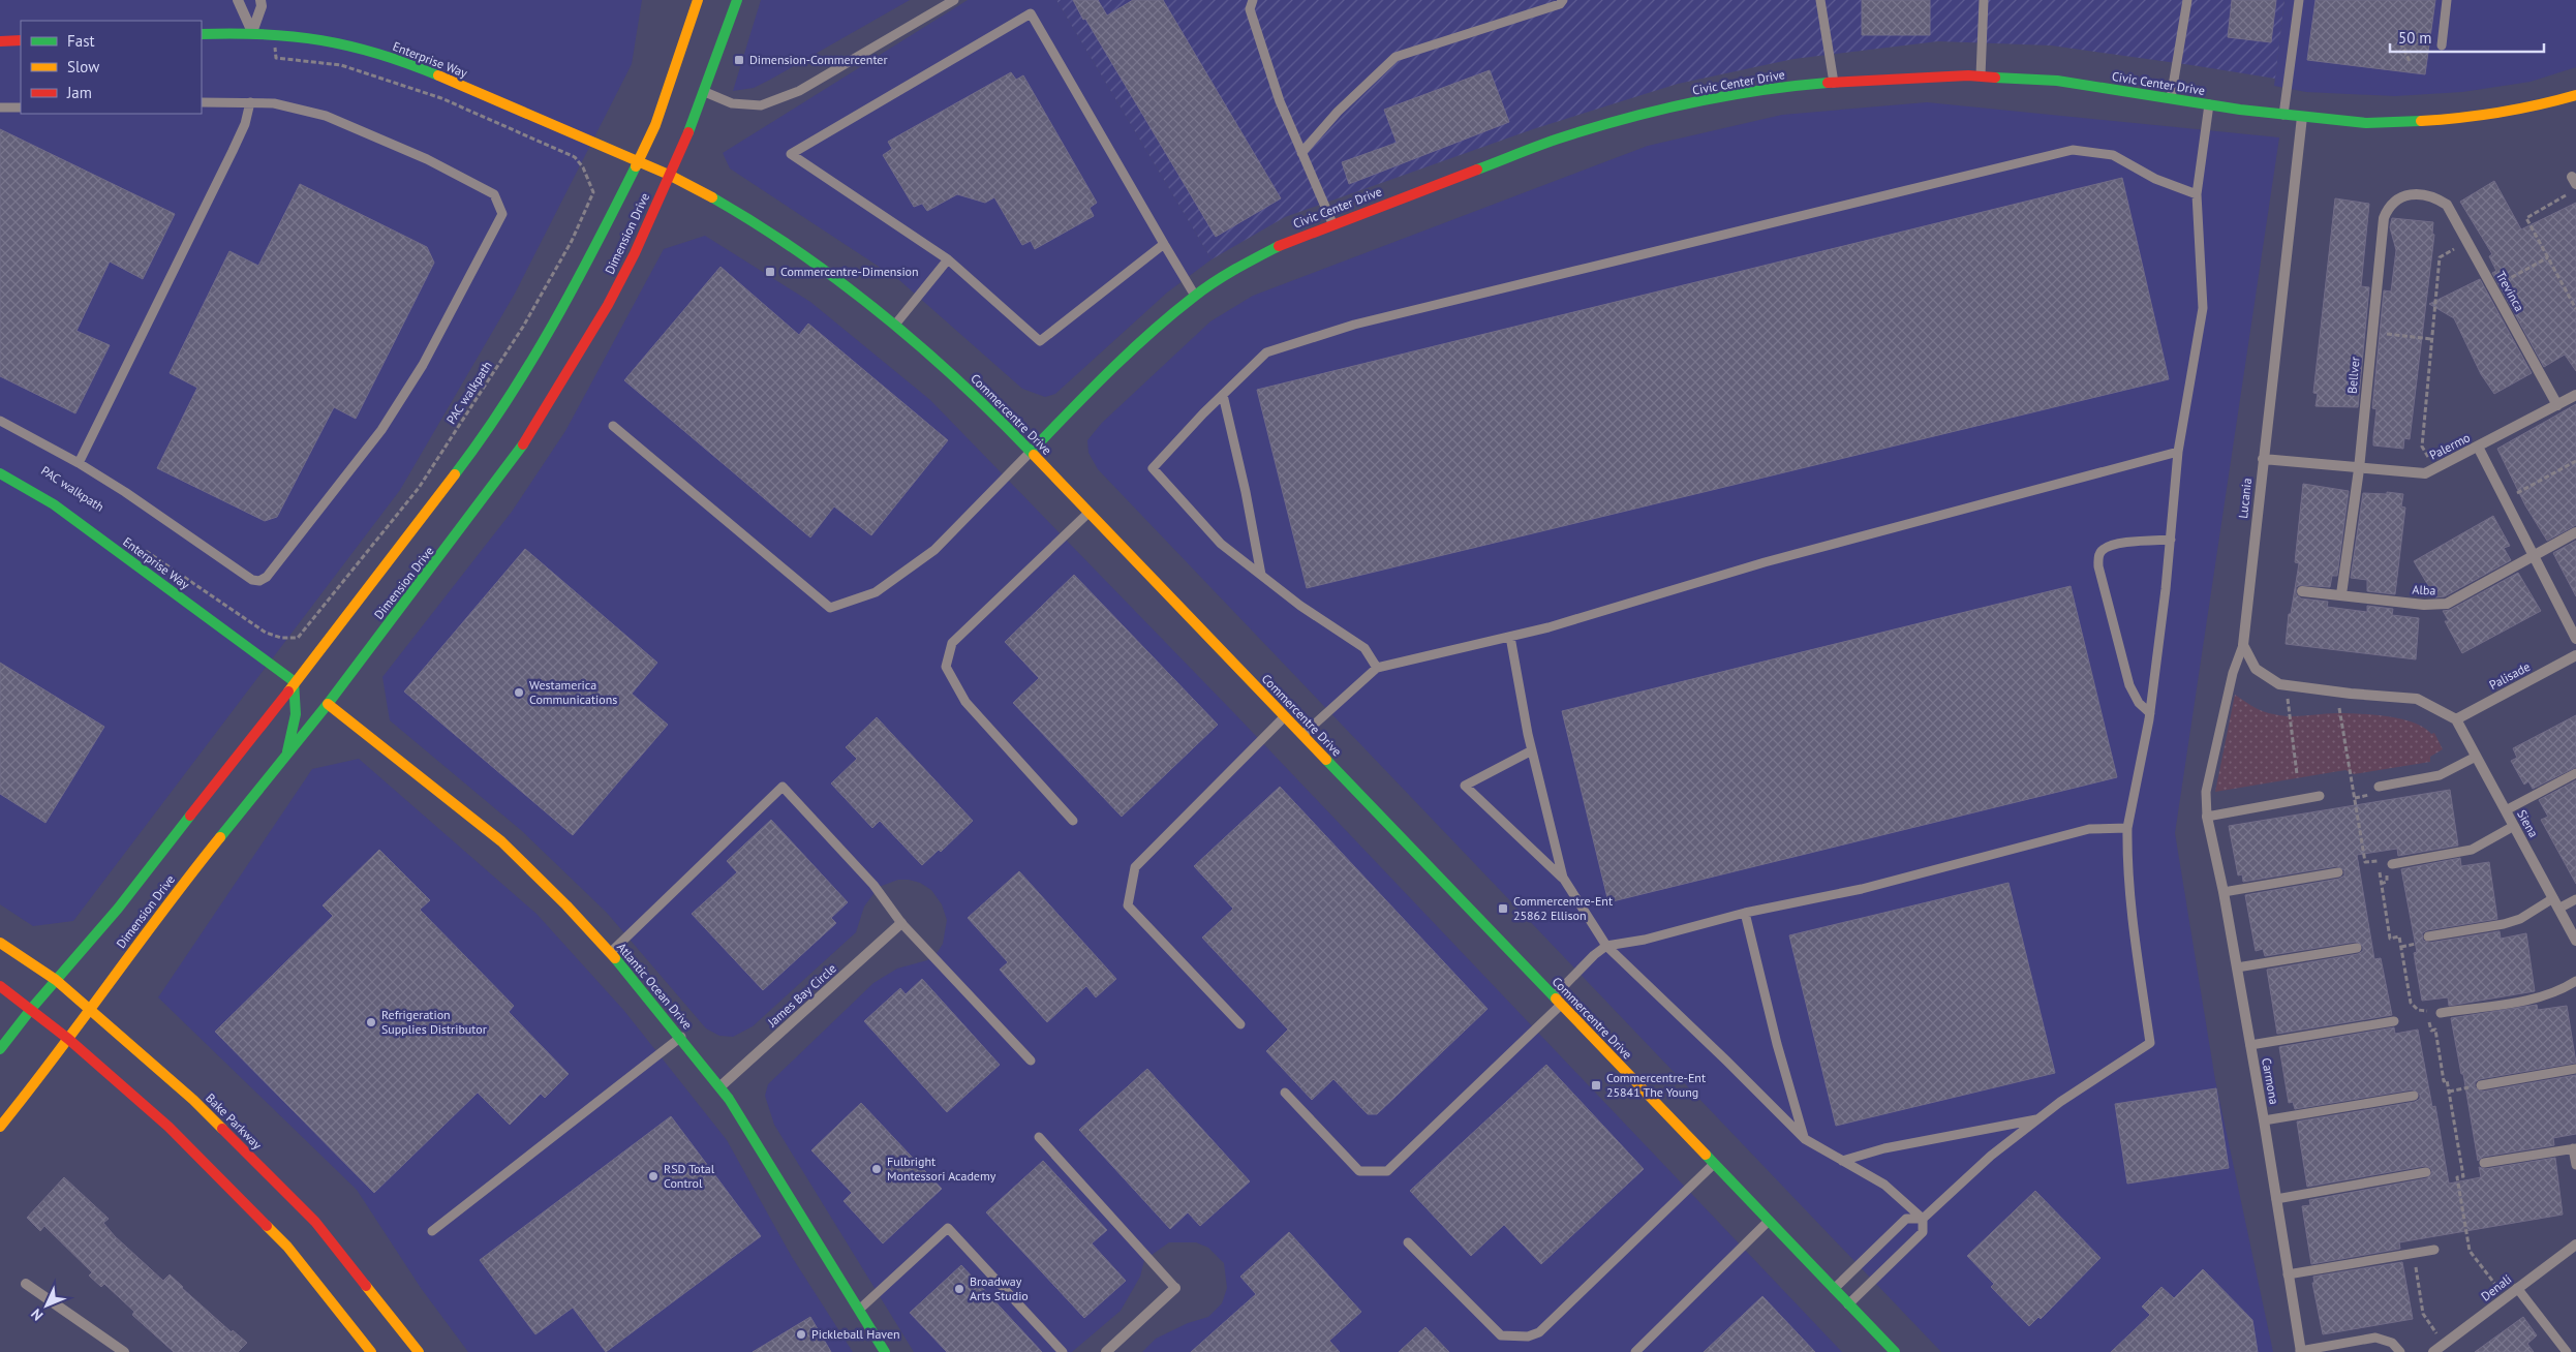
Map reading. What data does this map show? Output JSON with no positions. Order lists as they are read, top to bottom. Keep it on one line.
{"streets":{"street":["Enterprise Way","Civic Center Drive","Dimension Drive","Trevinca","Bellver","Commercentre Drive","Palermo","Lucania","Alba","Palisade","Siena","Atlantic Ocean Drive","James Bay Circle","Carmona","Bake Parkway","Denali"],"path":["PAC walkpath"]},"crossings":[["Enterprise Way","Dimension Drive"],["Enterprise Way","PAC walkpath"],["Enterprise Way","Commercentre Drive"],["Civic Center Drive","Commercentre Drive"],["Civic Center Drive","Lucania"],["Dimension Drive","Commercentre Drive"],["Dimension Drive","Atlantic Ocean Drive"],["Dimension Drive","Bake Parkway"],["Trevinca","Bellver"],["Trevinca","Palermo"],["Bellver","Palermo"],["Bellver","Alba"],["Palermo","Lucania"],["Palisade","Siena"],["Atlantic Ocean Drive","James Bay Circle"]],"places":{"transit":["Dimension-Commercenter","Commercentre-Dimension","Commercentre-Ent 25862 Ellison","Commercentre-Ent 25841 The Young"],"other":["Westamerica Communications","Refrigeration Supplies Distributor","Fulbright Montessori Academy","RSD Total Control","Broadway Arts Studio","Pickleball Haven"]},"legend":["Fast","Slow","Jam"],"scale_bar":"50 m","north":"bottom left"}
